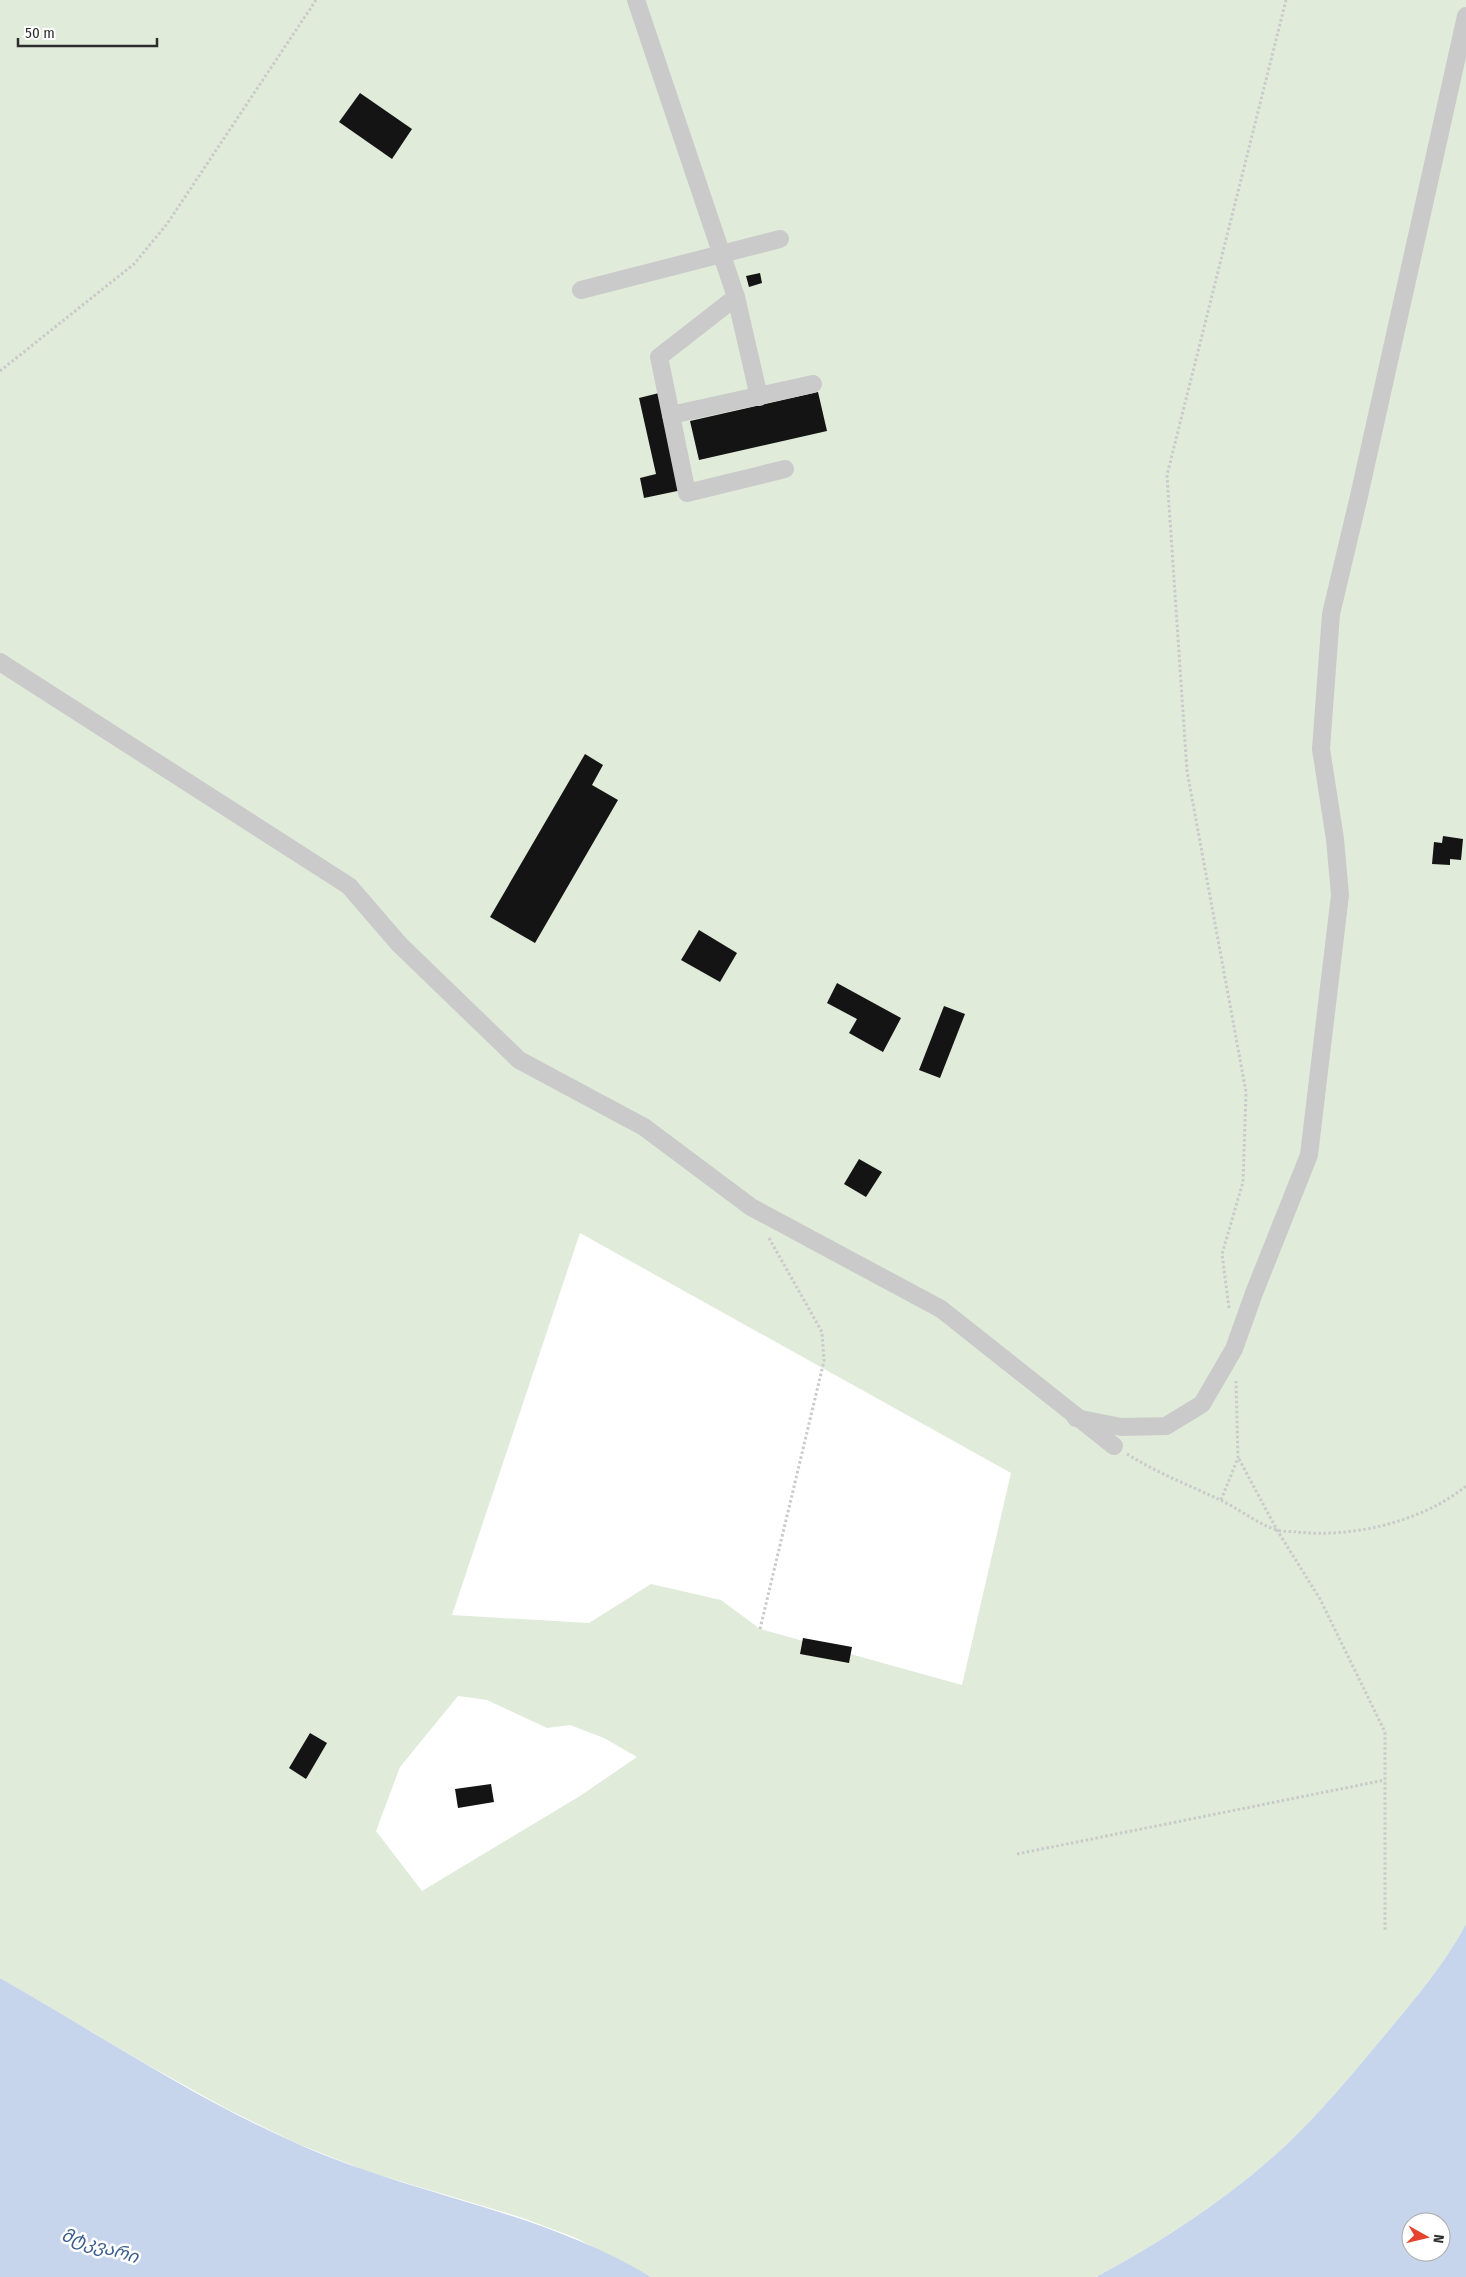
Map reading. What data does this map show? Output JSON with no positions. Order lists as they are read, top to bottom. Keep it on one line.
{"water":["მტკვარი"],"scale_bar":"50 m","north":"right"}
